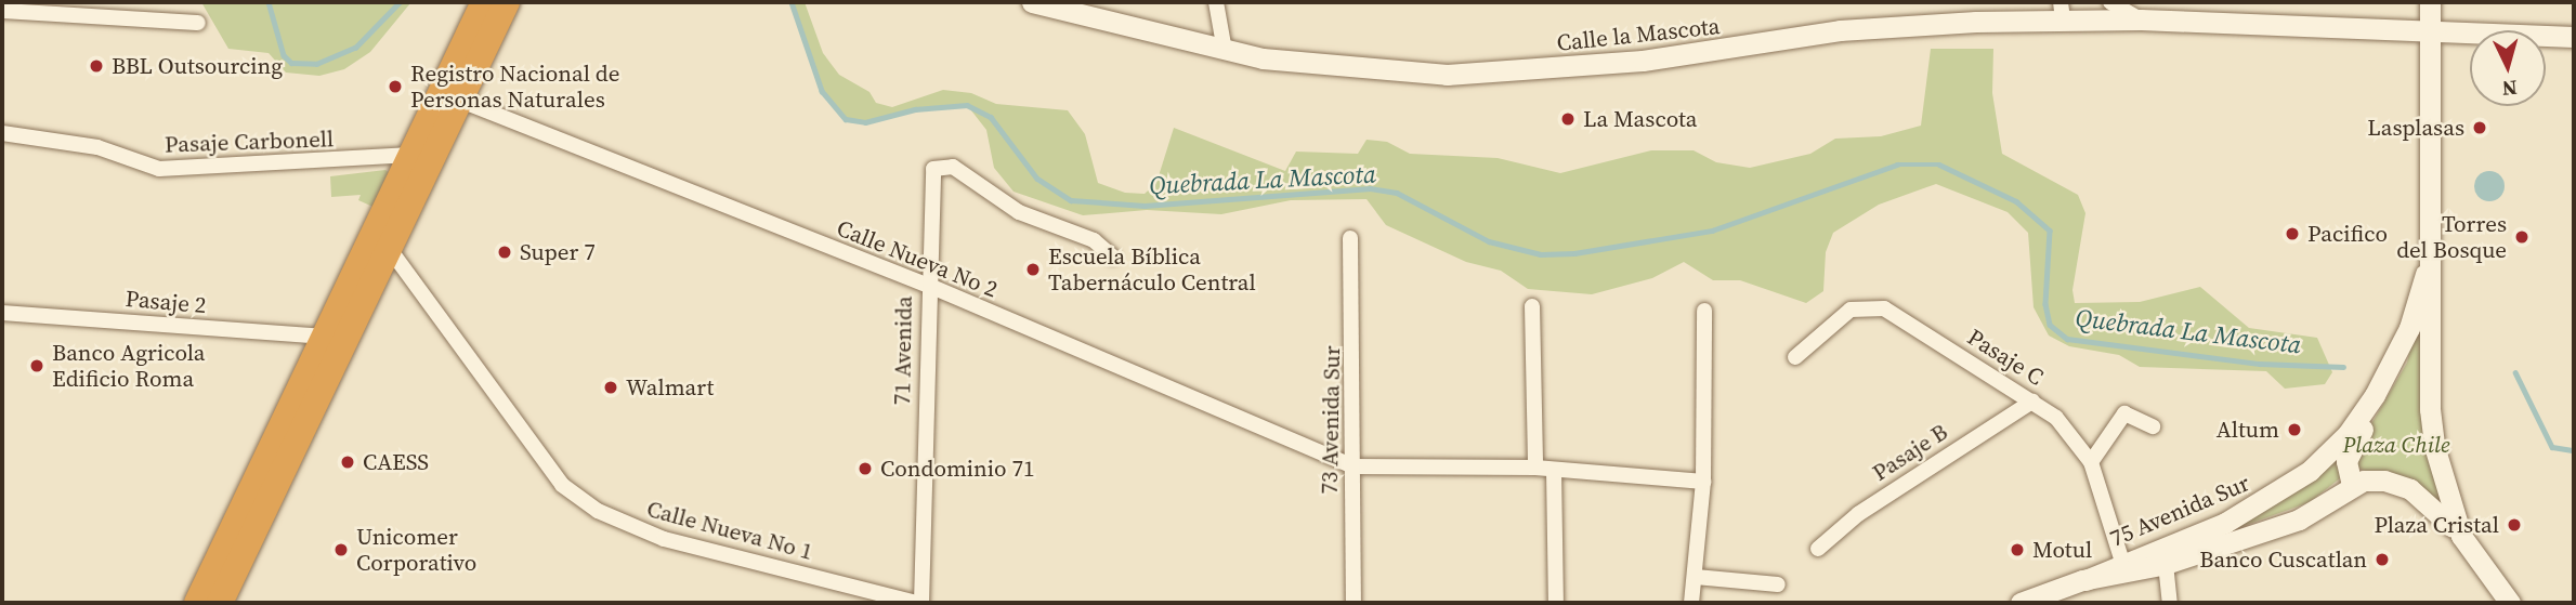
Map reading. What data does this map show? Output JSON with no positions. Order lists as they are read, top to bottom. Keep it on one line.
{"streets":{"main road":["Calle la Mascota","75 Avenida Sur"],"street":["Pasaje Carbonell","Calle Nueva No 2","Pasaje 2","71 Avenida","Pasaje C","73 Avenida Sur","Pasaje B","Calle Nueva No 1"]},"crossings":[["Calle Nueva No 2","71 Avenida"],["Calle Nueva No 2","73 Avenida Sur"],["71 Avenida","Calle Nueva No 1"],["Pasaje C","Pasaje B"],["Pasaje C","75 Avenida Sur"]],"water":["Quebrada La Mascota"],"parks":["Plaza Chile"],"places":["BBL Outsourcing","Registro Nacional de Personas Naturales","La Mascota","Lasplasas","Pacifico","Torres del Bosque","Super 7","Escuela Bíblica Tabernáculo Central","Banco Agricola Edificio Roma","Walmart","Altum","CAESS","Condominio 71","Plaza Cristal","Unicomer Corporativo","Motul","Banco Cuscatlan"],"north":"bottom"}
